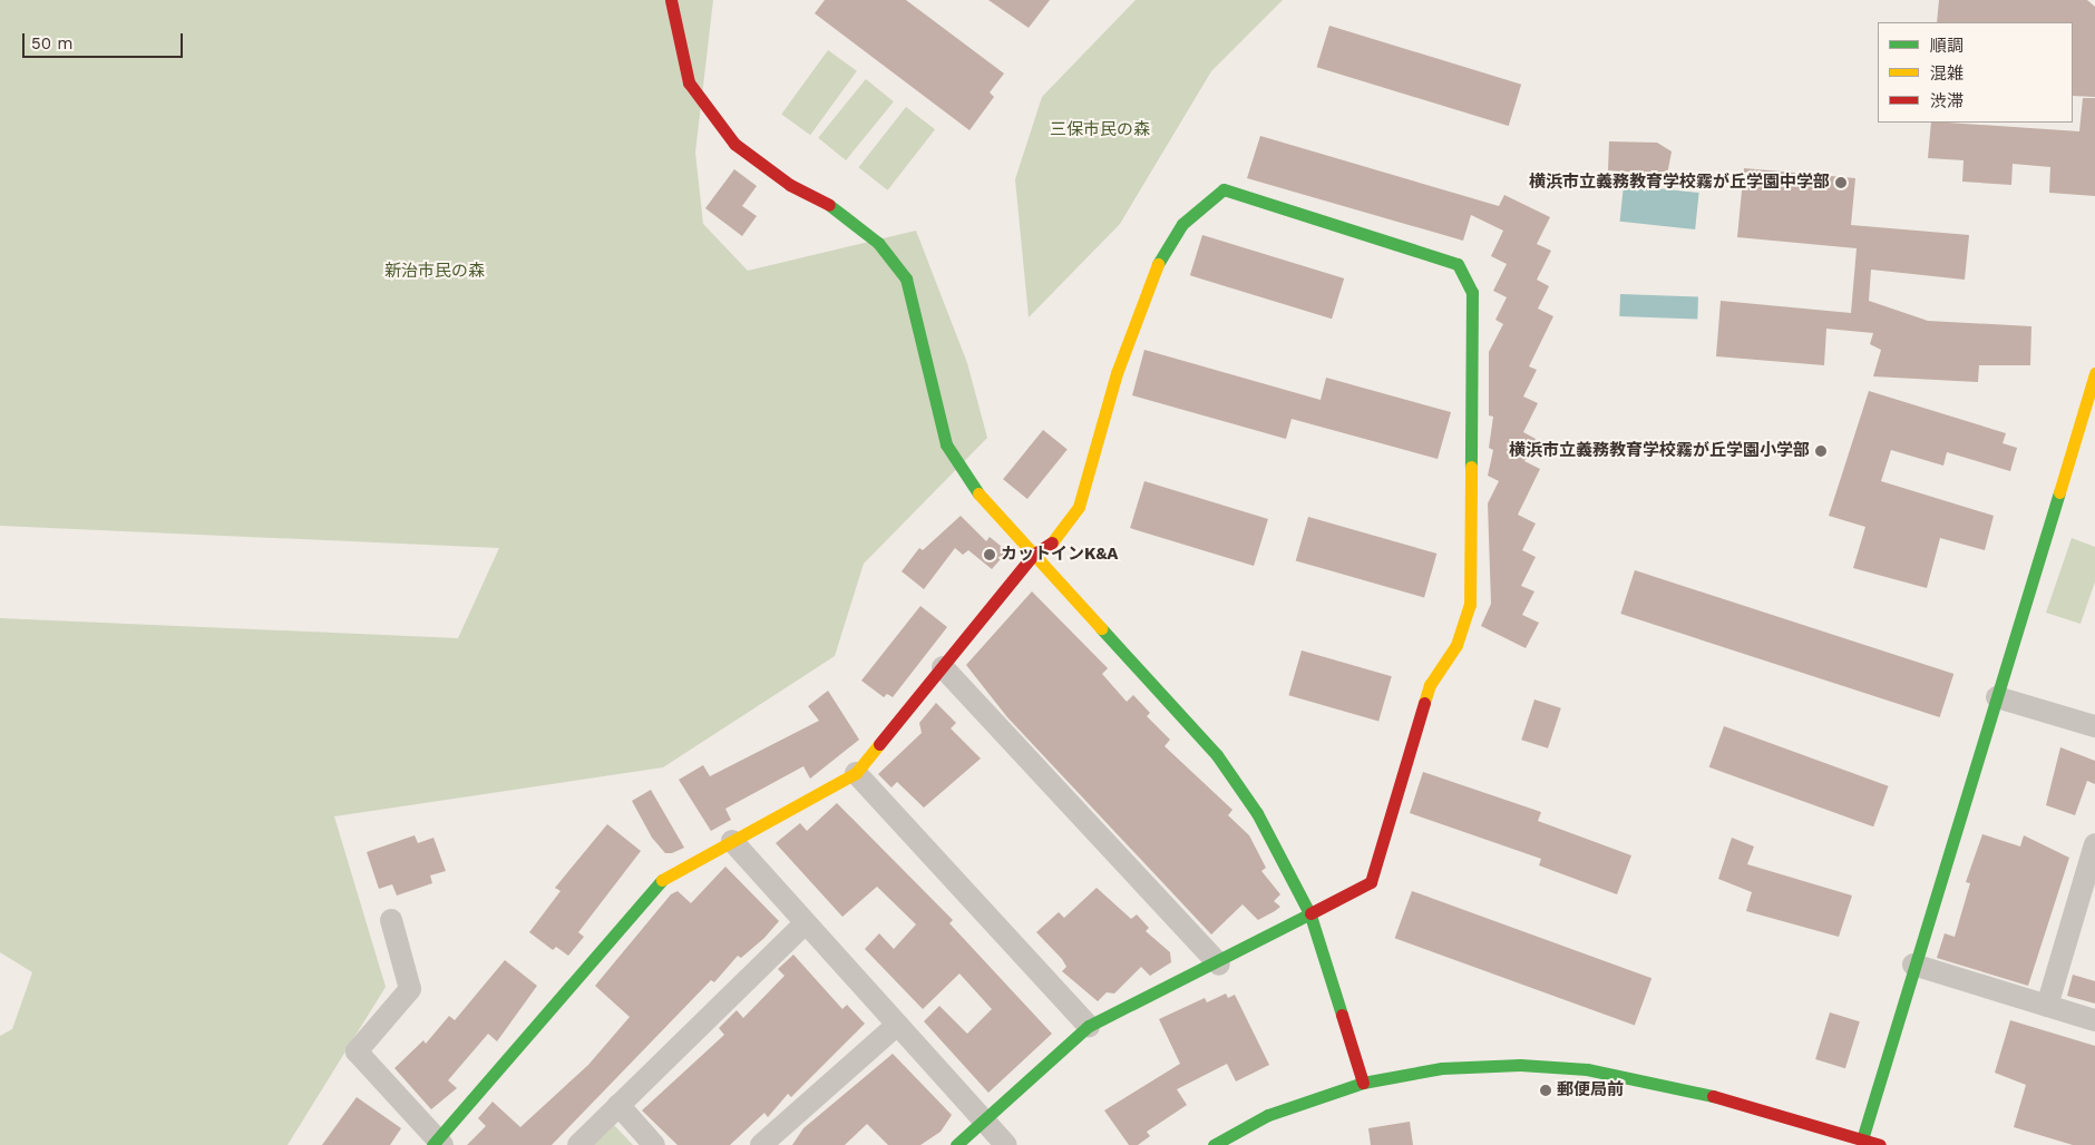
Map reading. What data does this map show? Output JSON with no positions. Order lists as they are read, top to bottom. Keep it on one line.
{"parks":["三保市民の森","新治市民の森"],"places":["横浜市立義務教育学校霧が丘学園中学部","横浜市立義務教育学校霧が丘学園小学部","カットインK&A","郵便局前"],"legend":["順調","混雑","渋滞"],"scale_bar":"50 m"}
